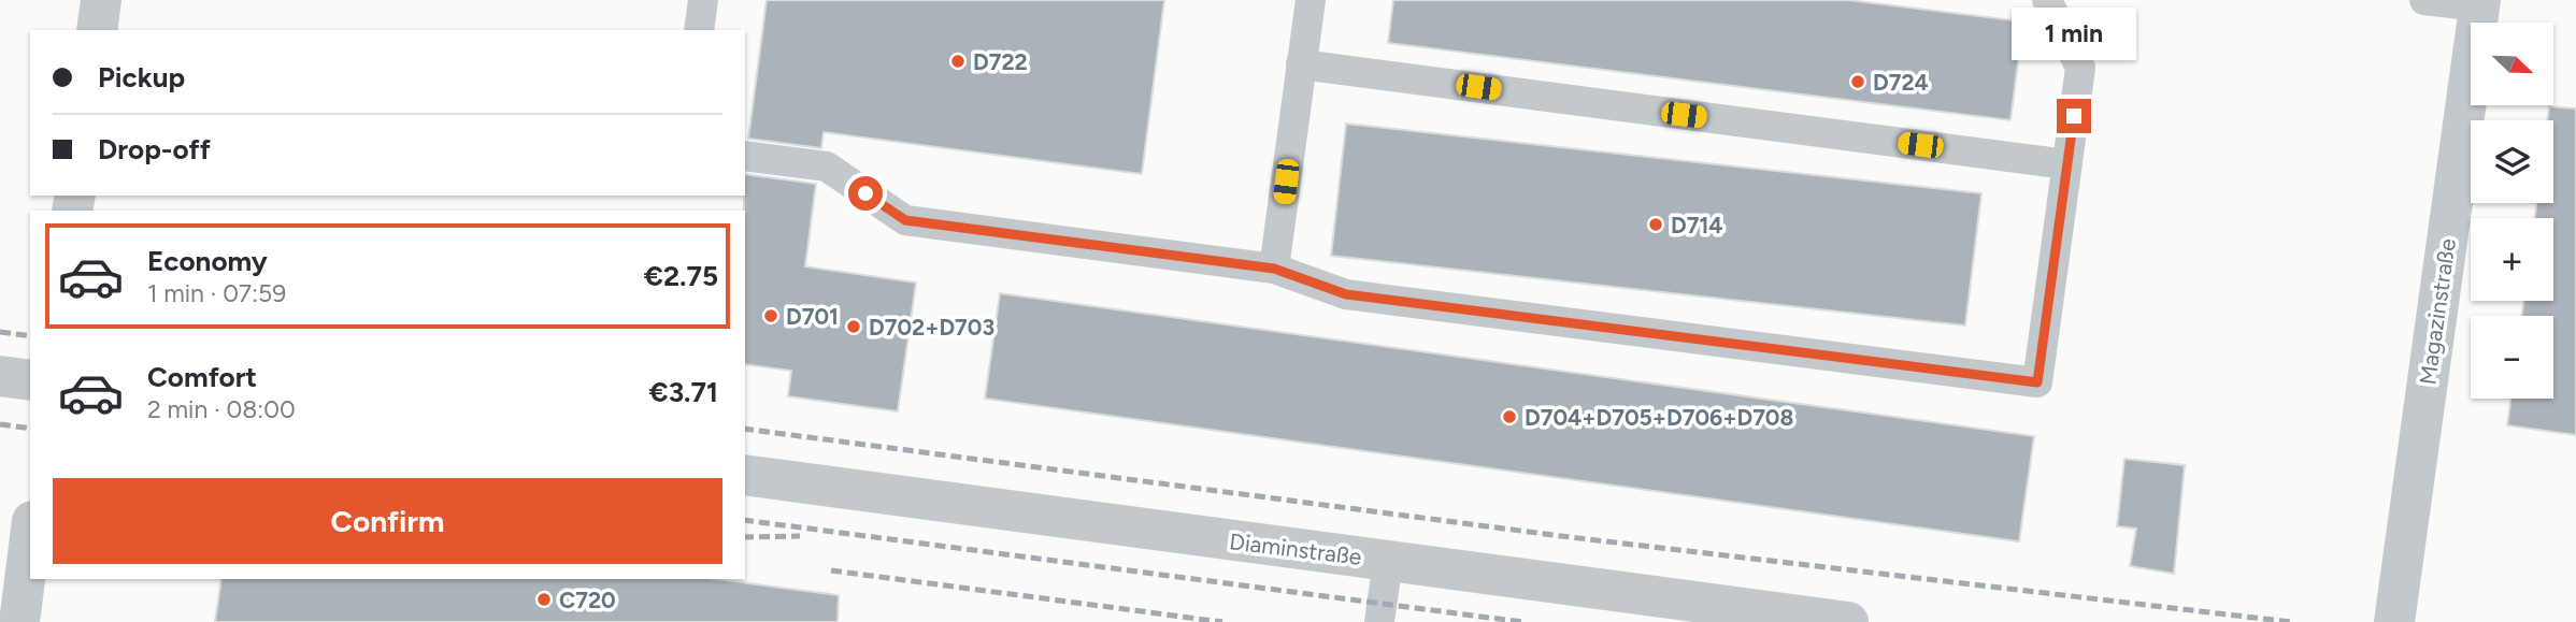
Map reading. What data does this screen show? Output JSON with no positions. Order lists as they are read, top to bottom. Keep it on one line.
{"streets":{"street":["Magazinstraße","Diaminstraße"]},"places":["D722","D724","D714","D701","D702+D703","D704+D705+D706+D708","C720"],"north":"bottom right","page":{"bubble":"1 min","map_buttons":["+","−"],"banner":["Pickup","Drop-off"],"list":[{"name":"Economy","note":"1 min · 07:59","value":"€2.75"},{"name":"Comfort","note":"2 min · 08:00","value":"€3.71"}],"buttons":"Confirm"}}
